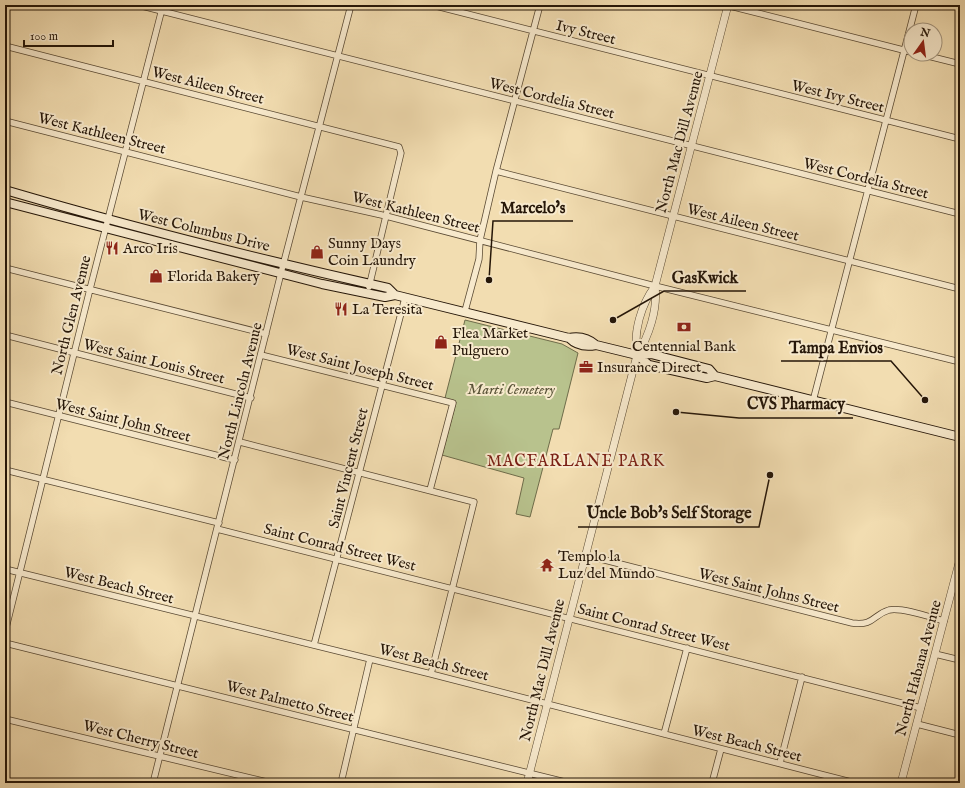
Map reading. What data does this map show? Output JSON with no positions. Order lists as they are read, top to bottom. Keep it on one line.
{"streets":{"main road":["West Columbus Drive"],"street":["Ivy Street","West Aileen Street","West Ivy Street","West Cordelia Street","West Kathleen Street","North Mac Dill Avenue","North Glen Avenue","West Saint Louis Street","West Saint Joseph Street","North Lincoln Avenue","West Saint John Street","Saint Vincent Street","Saint Conrad Street West","West Beach Street","West Saint Johns Street","North Habana Avenue","West Palmetto Street","West Cherry Street"]},"crossings":[["Ivy Street","West Ivy Street"],["Ivy Street","North Mac Dill Avenue"],["West Aileen Street","West Kathleen Street"],["West Aileen Street","North Mac Dill Avenue"],["West Aileen Street","North Glen Avenue"],["West Aileen Street","North Lincoln Avenue"],["West Ivy Street","North Mac Dill Avenue"],["West Cordelia Street","North Mac Dill Avenue"],["West Cordelia Street","North Glen Avenue"],["West Cordelia Street","North Lincoln Avenue"],["West Kathleen Street","North Mac Dill Avenue"],["West Kathleen Street","North Glen Avenue"],["West Kathleen Street","North Lincoln Avenue"],["North Mac Dill Avenue","West Columbus Drive"],["North Mac Dill Avenue","Saint Conrad Street West"],["North Mac Dill Avenue","West Beach Street"],["North Mac Dill Avenue","West Saint Johns Street"],["North Mac Dill Avenue","West Palmetto Street"],["West Columbus Drive","North Glen Avenue"],["West Columbus Drive","North Lincoln Avenue"],["West Columbus Drive","Saint Vincent Street"],["North Glen Avenue","West Saint Louis Street"],["North Glen Avenue","West Saint John Street"],["North Glen Avenue","West Beach Street"],["West Saint Louis Street","North Lincoln Avenue"],["West Saint Joseph Street","North Lincoln Avenue"],["West Saint Joseph Street","Saint Vincent Street"],["North Lincoln Avenue","West Saint John Street"],["North Lincoln Avenue","Saint Conrad Street West"],["North Lincoln Avenue","West Beach Street"],["North Lincoln Avenue","West Palmetto Street"],["North Lincoln Avenue","West Cherry Street"],["Saint Vincent Street","Saint Conrad Street West"],["Saint Vincent Street","West Beach Street"],["Saint Conrad Street West","North Habana Avenue"],["West Saint Johns Street","North Habana Avenue"]],"districts":["MACFARLANE PARK"],"parks":["Marti Cemetery"],"places":{"restaurant":["Arco Iris","La Teresita"],"shop":["Sunny Days Coin Laundry","Florida Bakery","Flea Market Pulguero"],"other":["Marcelo's","GasKwick","Tampa Envios","CVS Pharmacy","Uncle Bob's Self Storage"],"bank":["Centennial Bank"],"office":["Insurance Direct"],"temple":["Templo la Luz del Mundo"]},"scale_bar":"100 m","north":"top"}
